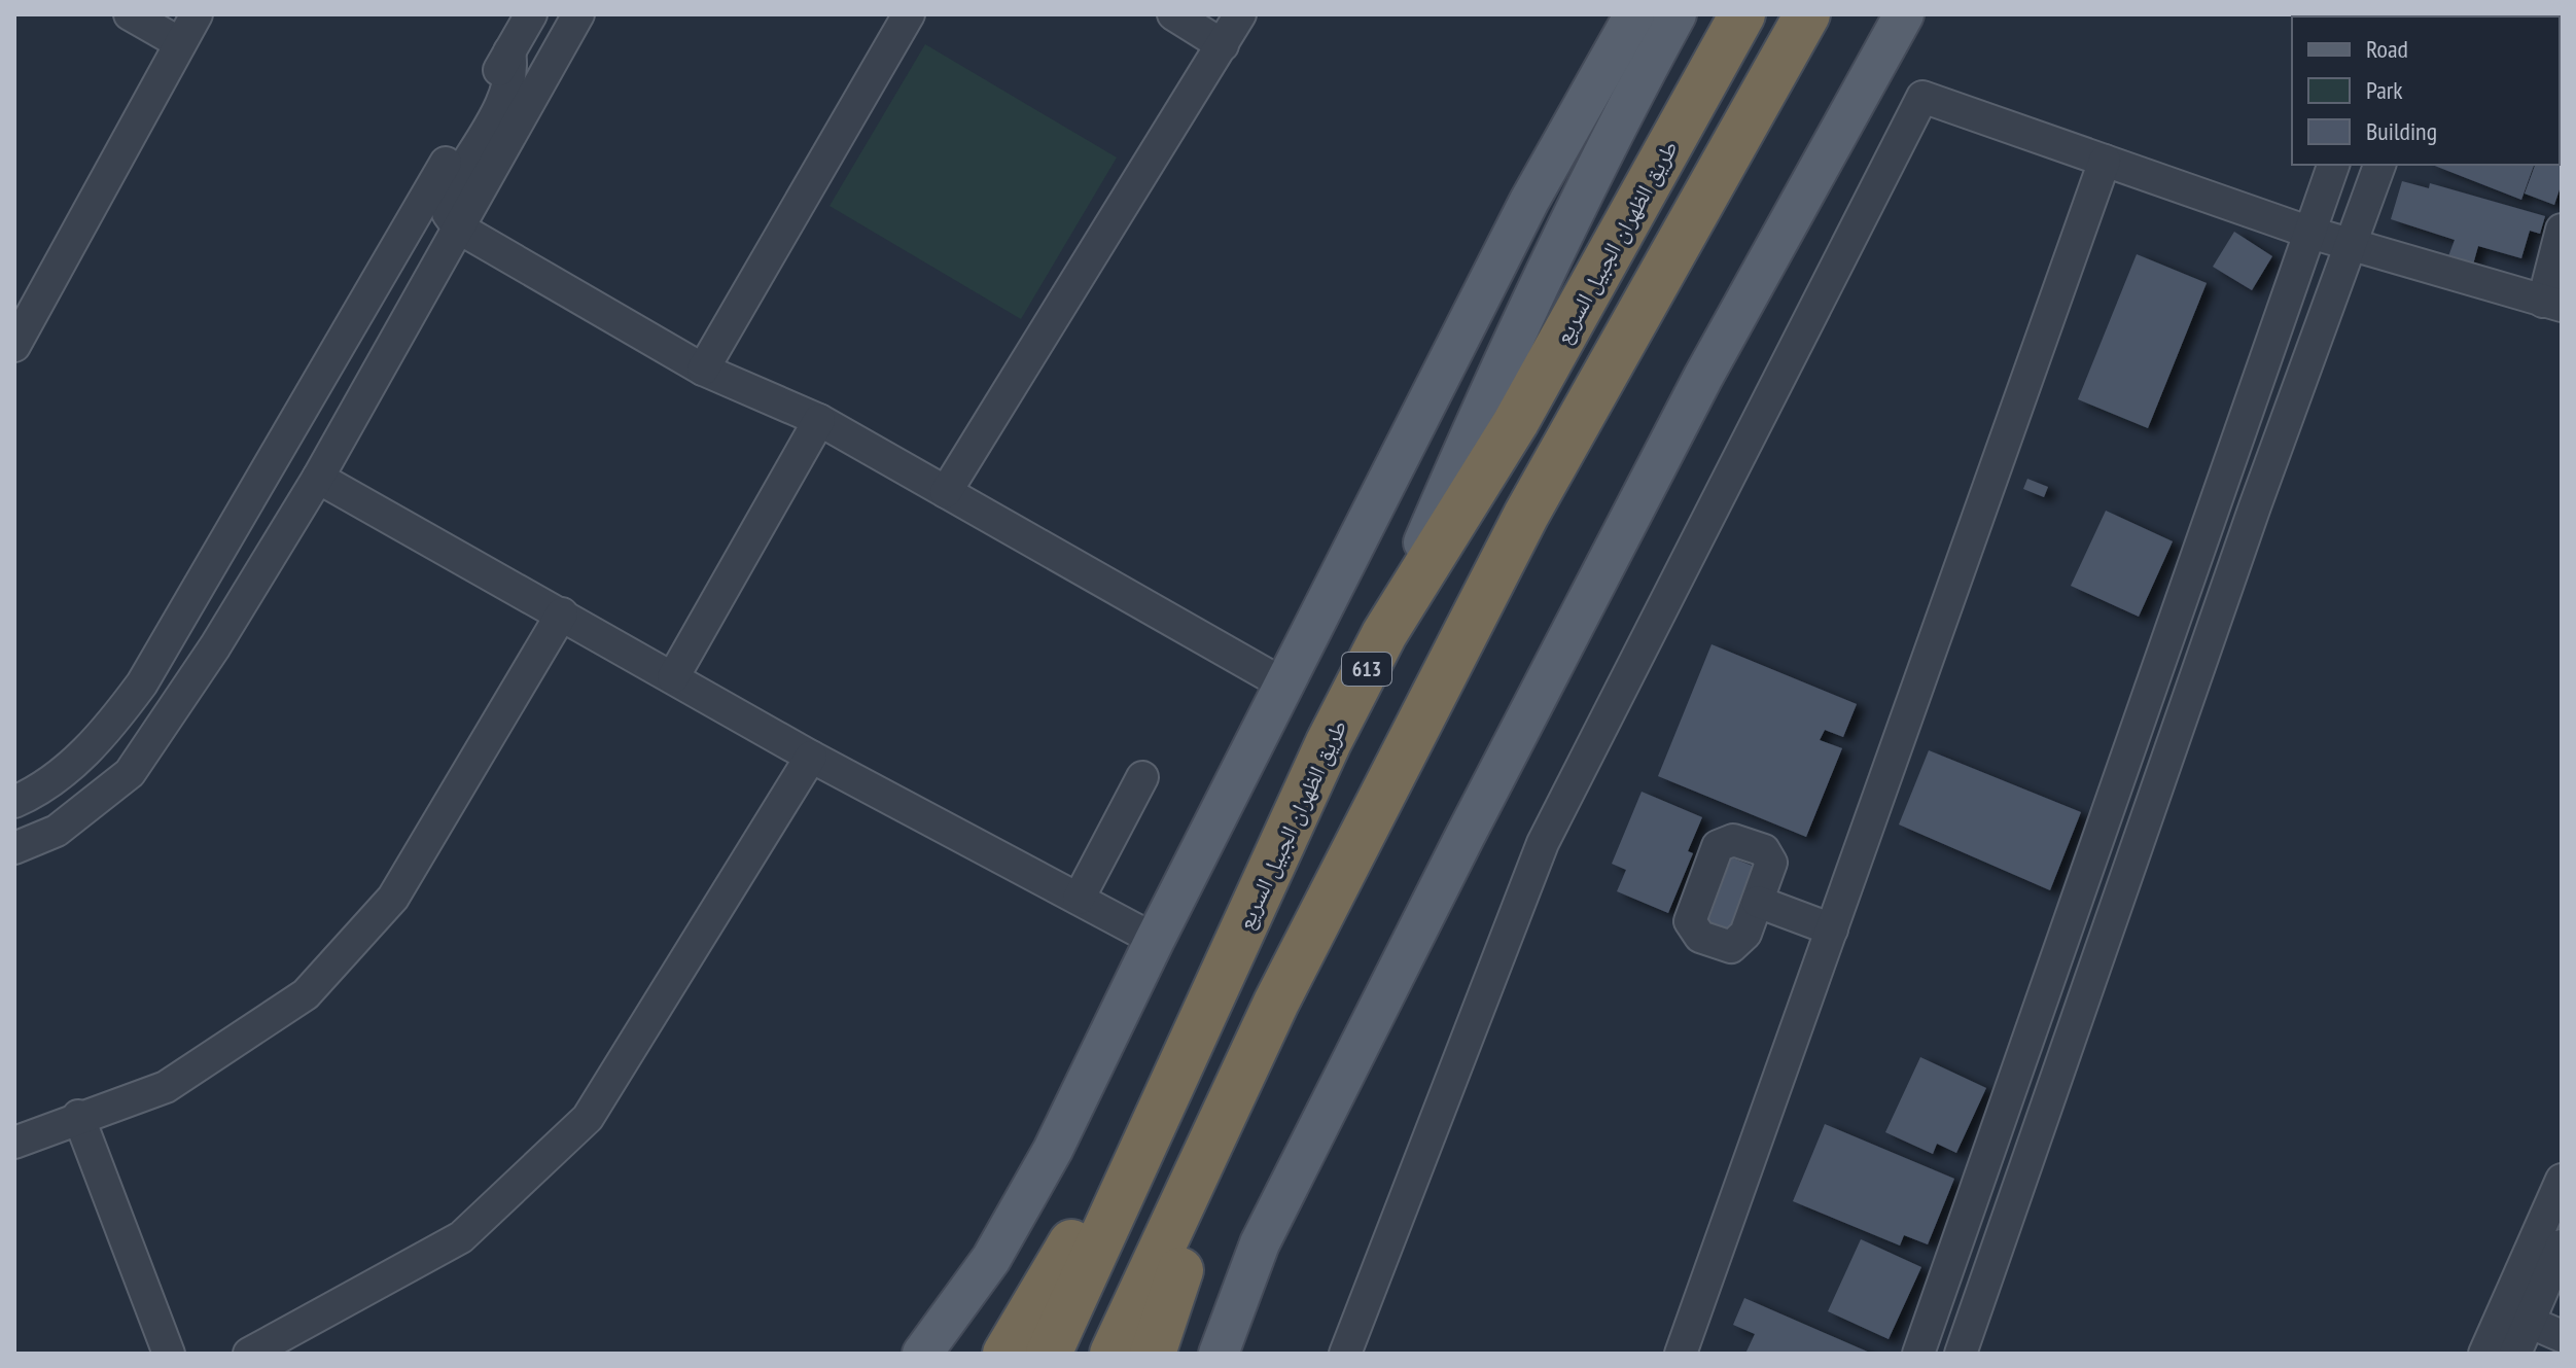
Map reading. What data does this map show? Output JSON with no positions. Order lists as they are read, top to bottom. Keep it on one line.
{"streets":{"highway":["طريق الظهران الجبيل السريع","613"]},"legend":["Road","Park","Building"]}
